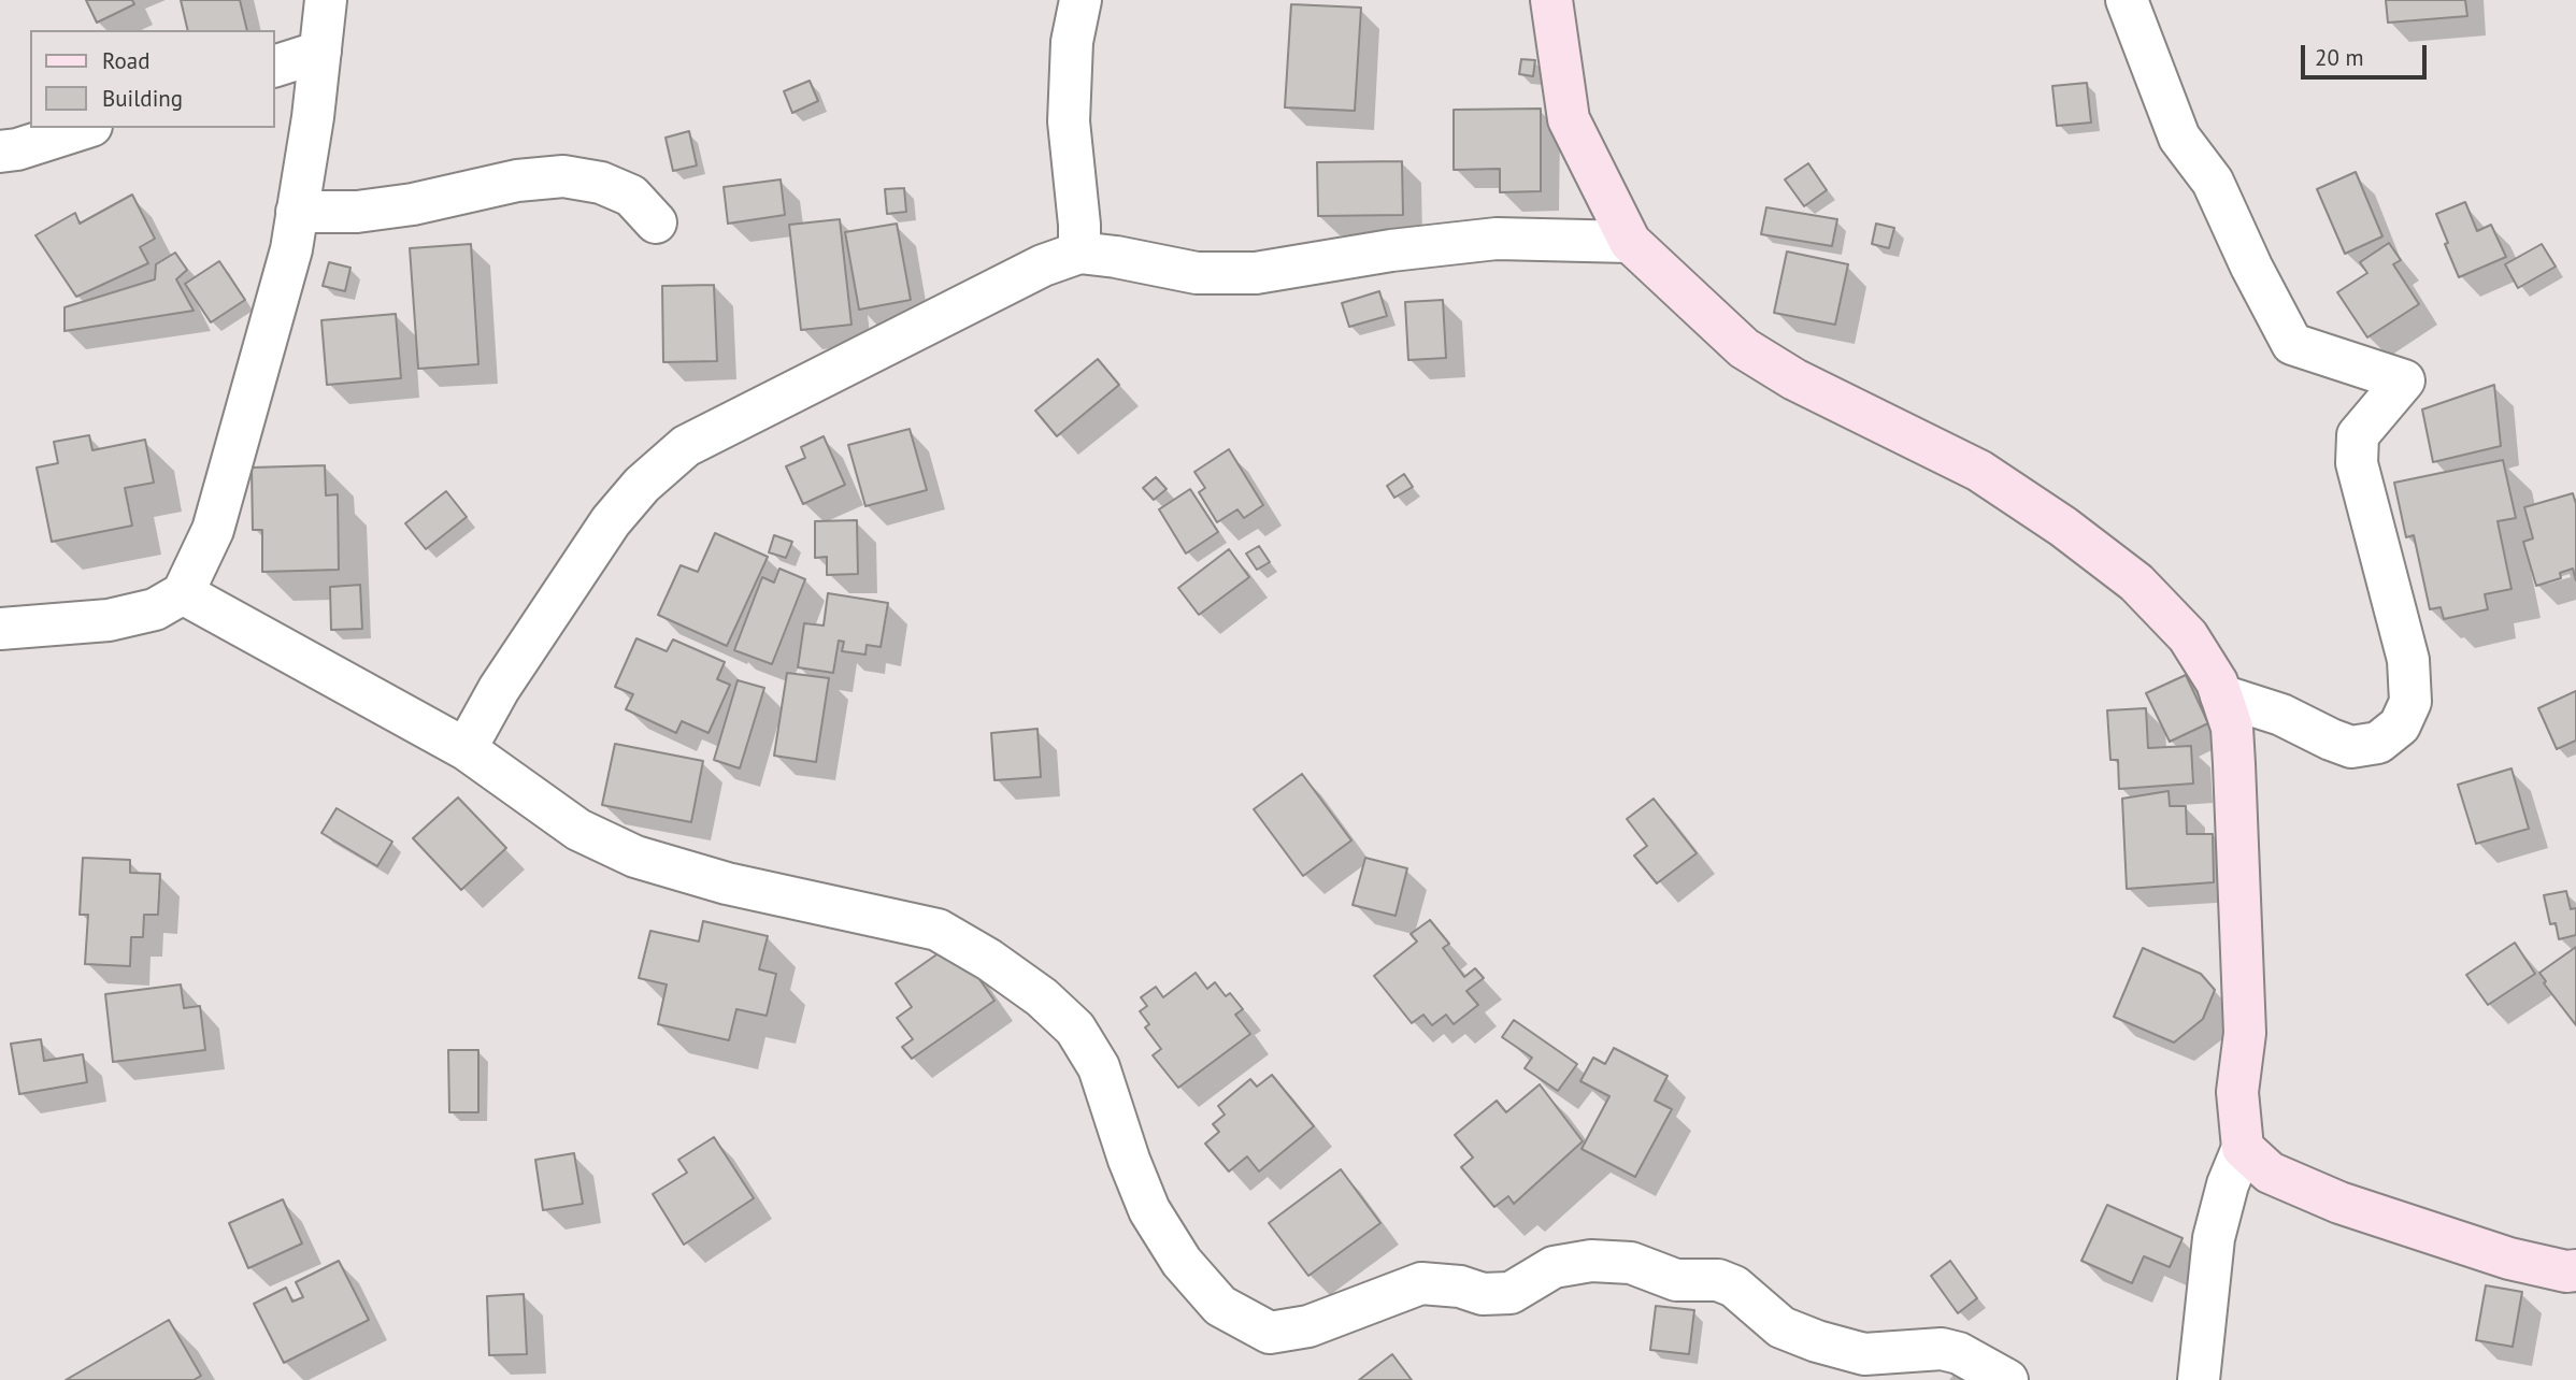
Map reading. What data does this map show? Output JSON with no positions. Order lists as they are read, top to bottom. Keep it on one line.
{"legend":["Road","Building"],"scale_bar":"20 m"}
